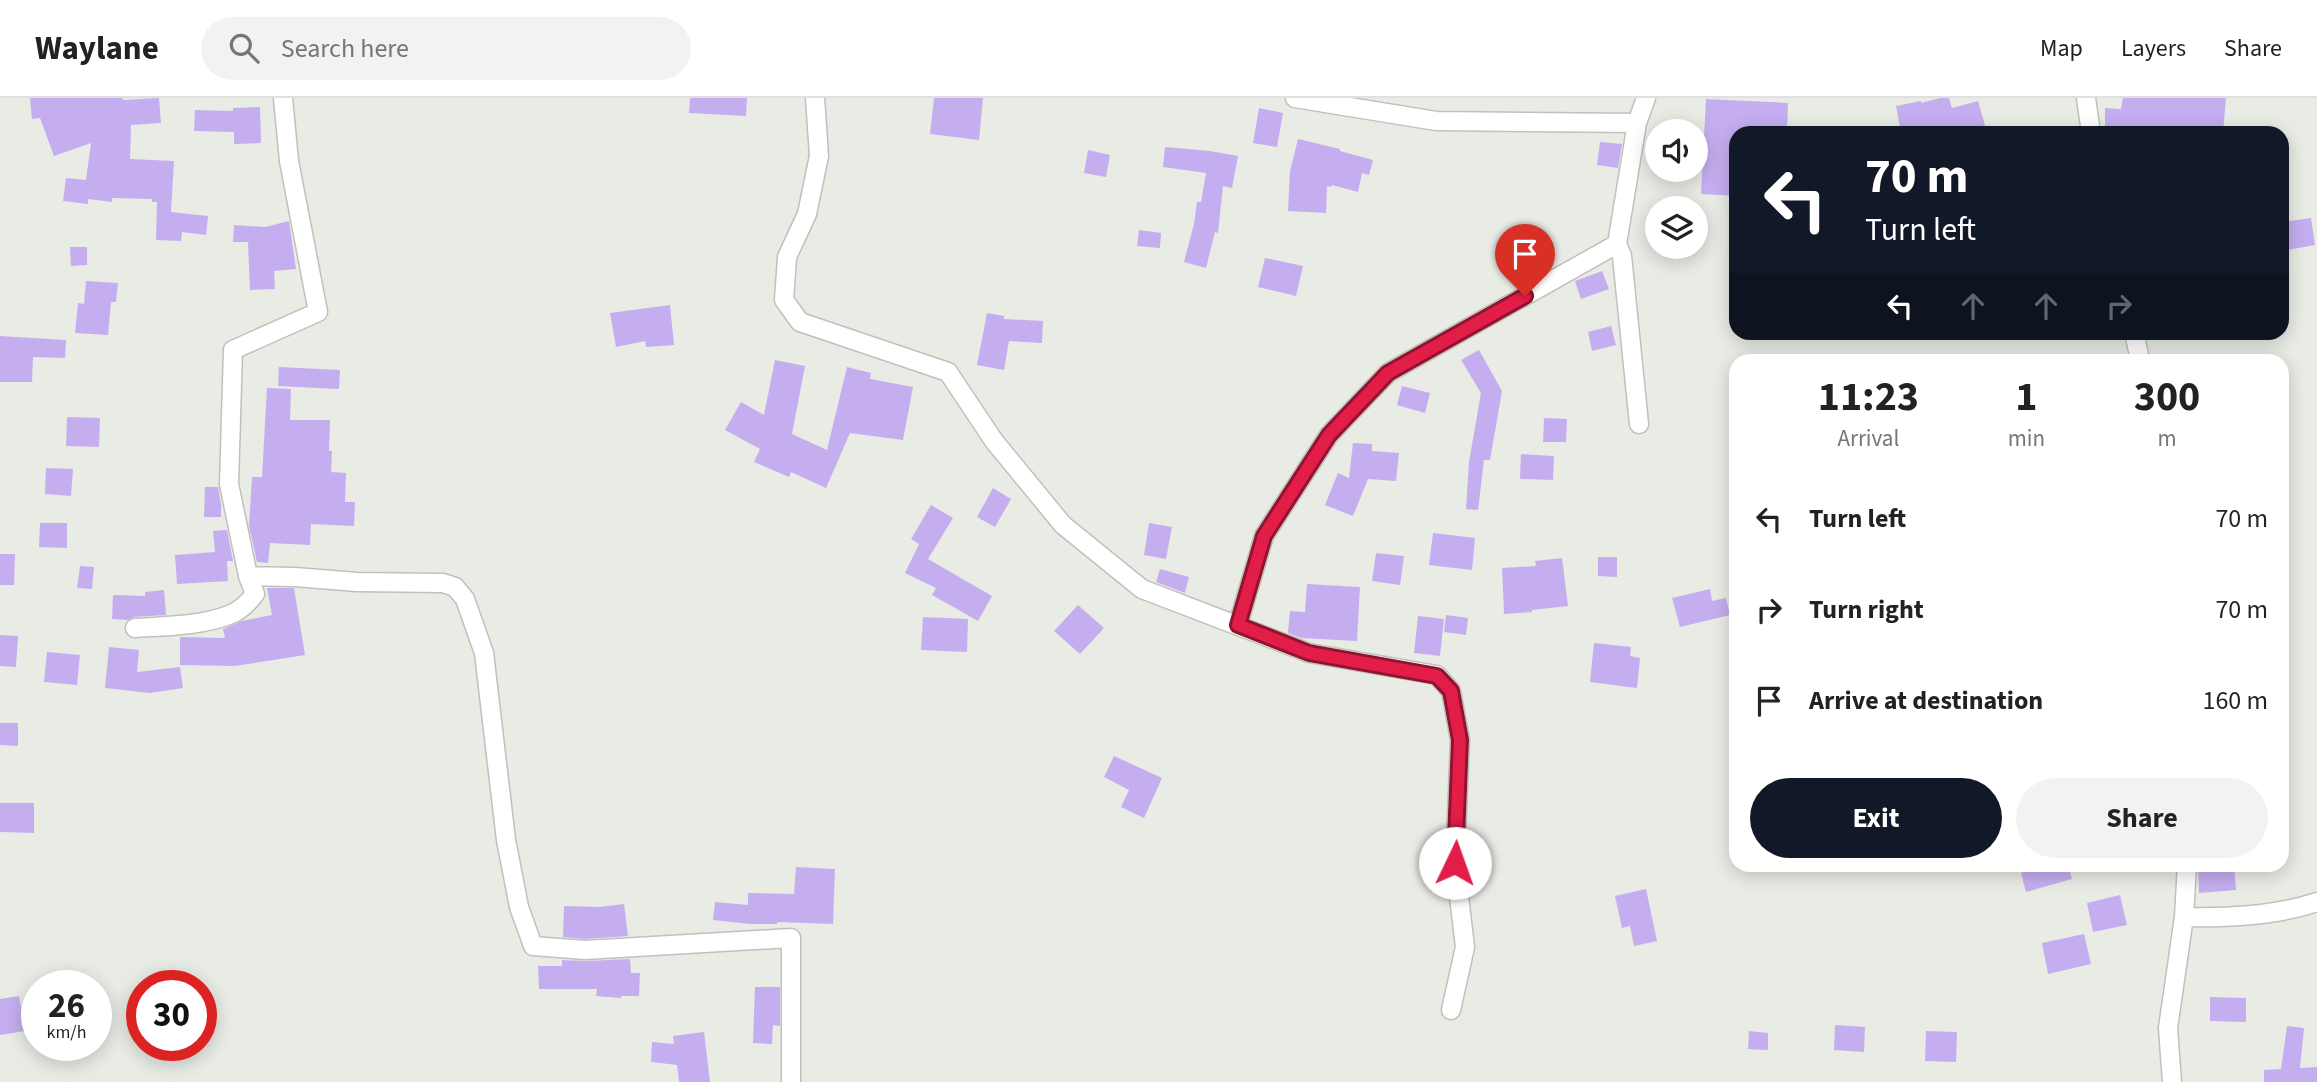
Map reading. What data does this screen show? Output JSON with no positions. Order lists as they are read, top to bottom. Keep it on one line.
{"page":{"header":"Waylane","search":"Search here","nav":["Map","Layers","Share"],"turn":["70 m","Turn left"],"eta":["11:23","Arrival","1","min","300","m"],"list":[{"name":"Turn left","value":"70 m"},{"name":"Turn right","value":"70 m"},{"name":"Arrive at destination","value":"160 m"}],"buttons":["Exit","Share"],"speed":"26 km/h","limit":"30"}}
